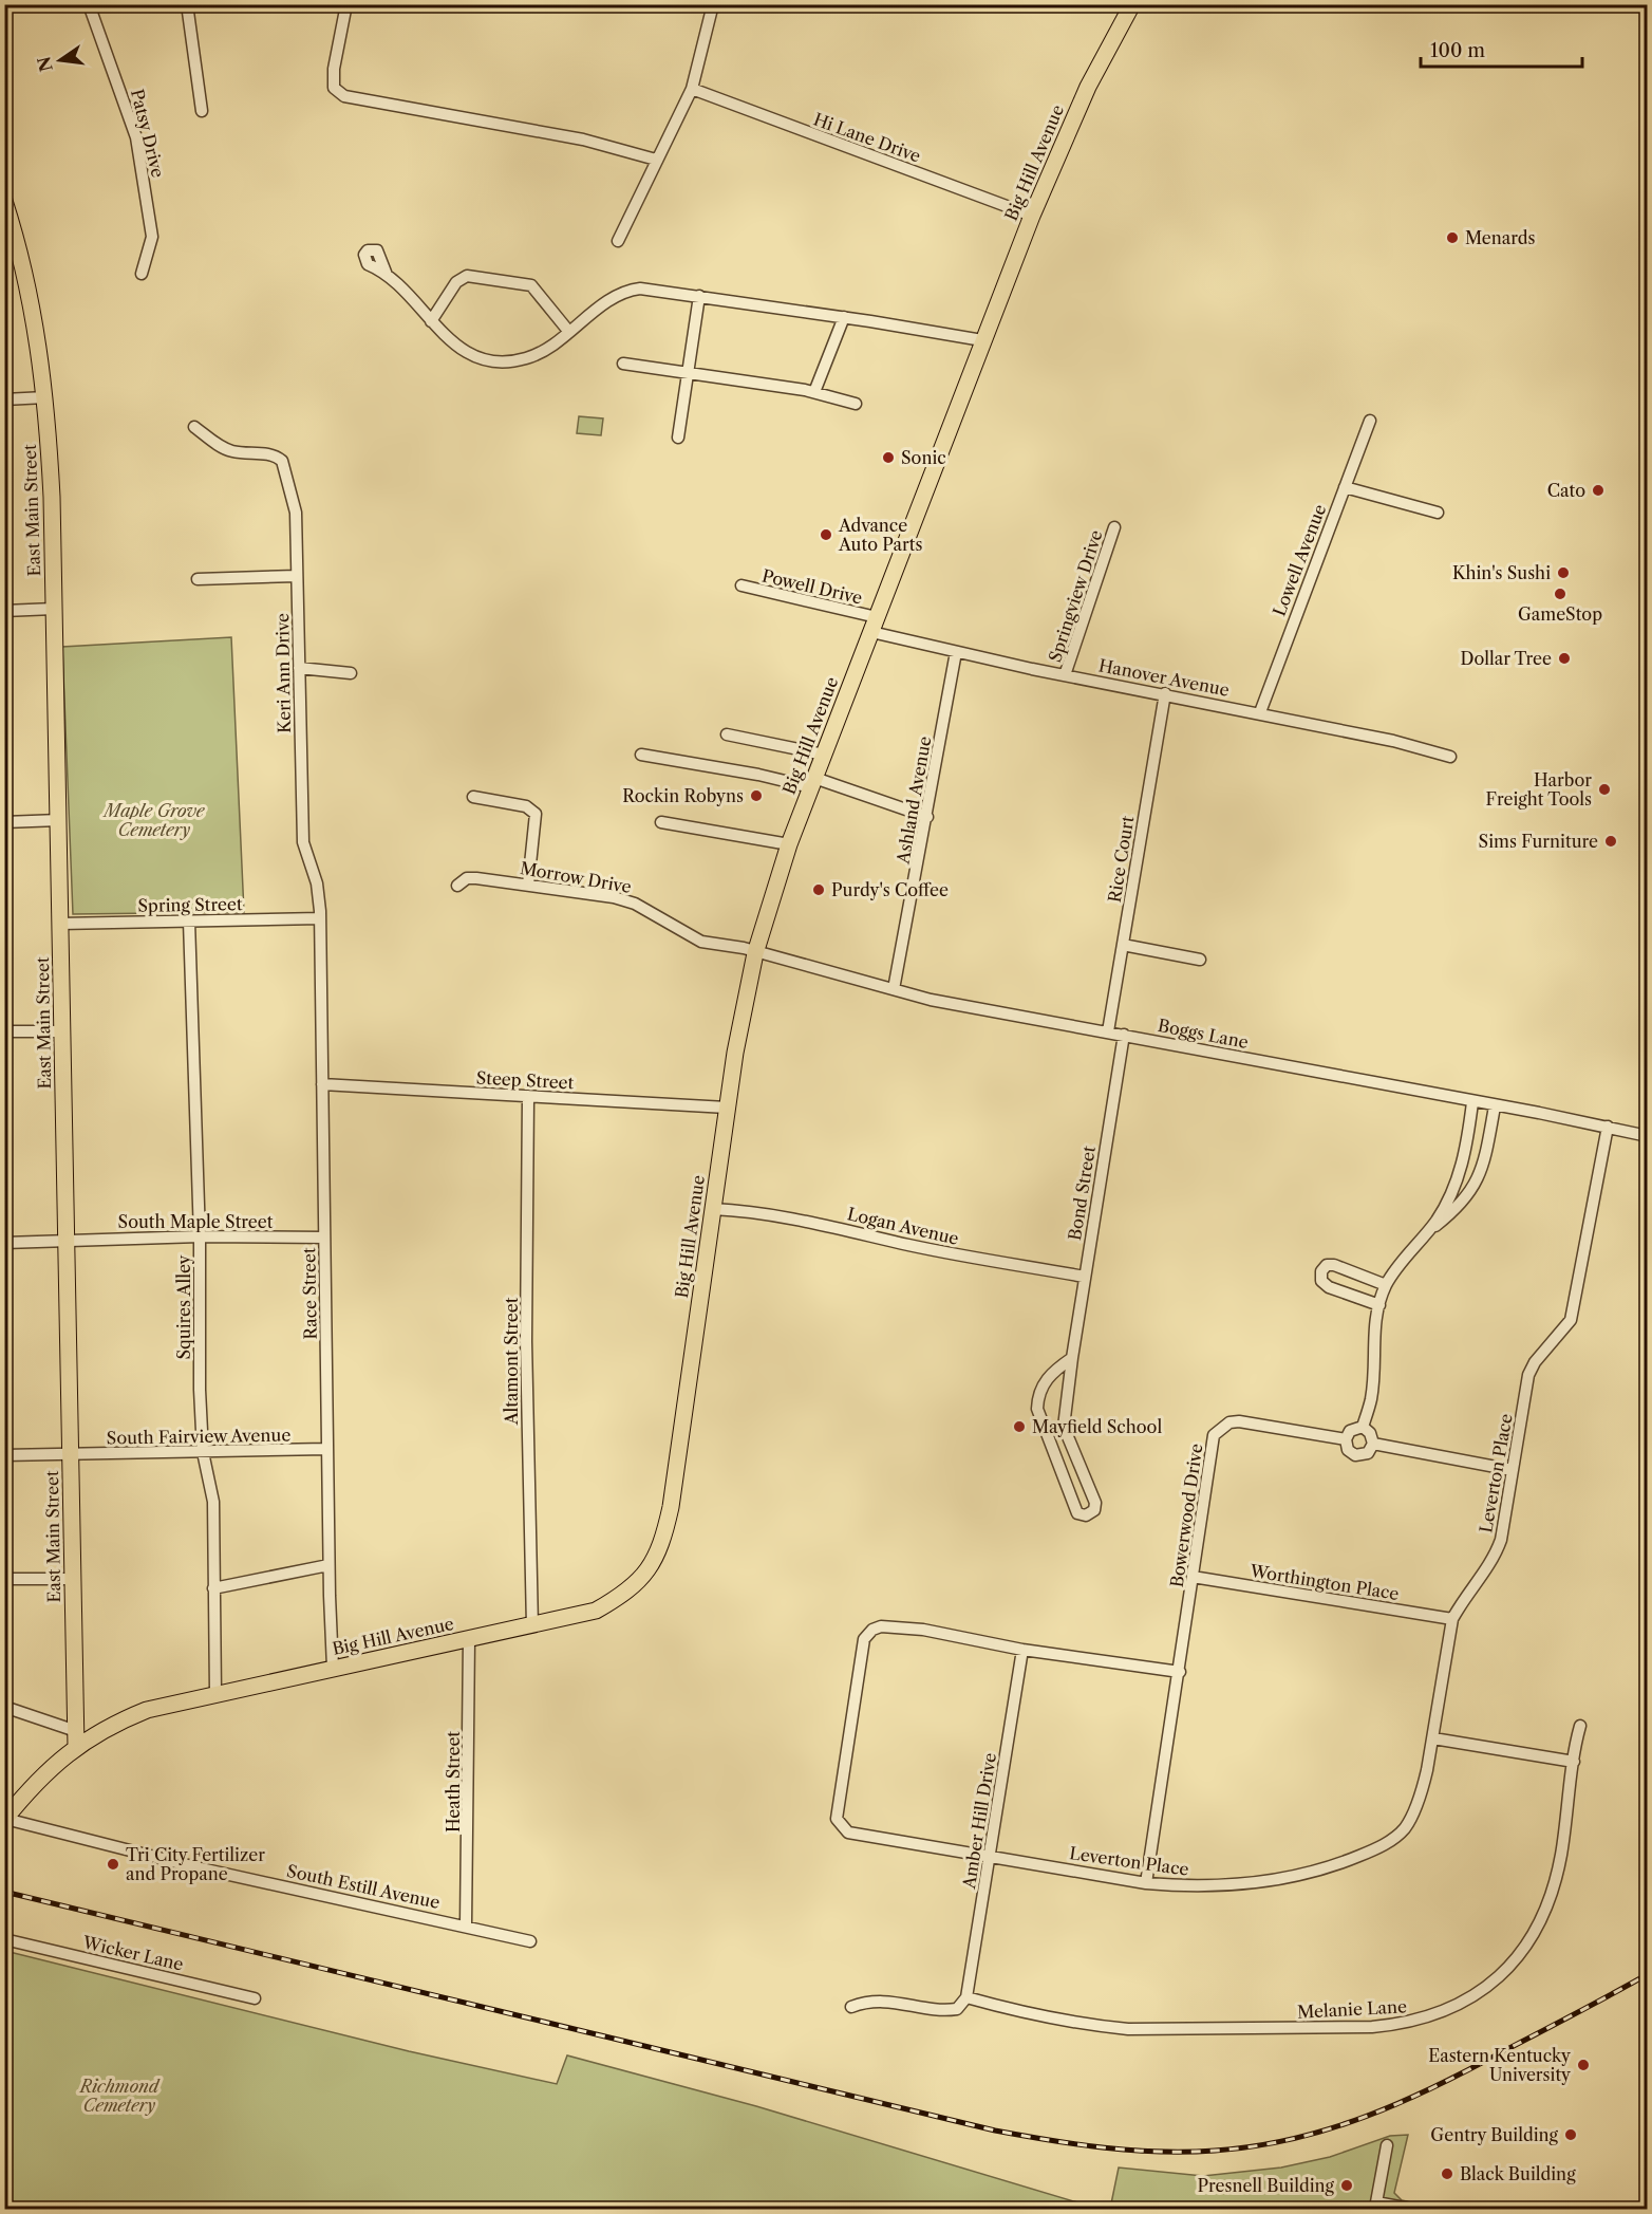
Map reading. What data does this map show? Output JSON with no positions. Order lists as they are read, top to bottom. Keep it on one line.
{"streets":{"main road":["Big Hill Avenue","East Main Street"],"street":["Patsy Drive","Hi Lane Drive","Lowell Avenue","Powell Drive","Springview Drive","Keri Ann Drive","Hanover Avenue","Ashland Avenue","Rice Court","Morrow Drive","Spring Street","Boggs Lane","Steep Street","Bond Street","South Maple Street","Logan Avenue","Race Street","Squires Alley","Altamont Street","South Fairview Avenue","Leverton Place","Bowerwood Drive","Worthington Place","Heath Street","Amber Hill Drive","South Estill Avenue","Wicker Lane","Melanie Lane"]},"crossings":[["Hi Lane Drive","Big Hill Avenue"],["Big Hill Avenue","East Main Street"],["Big Hill Avenue","Powell Drive"],["Big Hill Avenue","Hanover Avenue"],["Big Hill Avenue","Morrow Drive"],["Big Hill Avenue","Boggs Lane"],["Big Hill Avenue","Steep Street"],["Big Hill Avenue","Logan Avenue"],["Big Hill Avenue","Race Street"],["Big Hill Avenue","Squires Alley"],["Big Hill Avenue","Altamont Street"],["Big Hill Avenue","Heath Street"],["East Main Street","Spring Street"],["East Main Street","South Maple Street"],["East Main Street","South Fairview Avenue"],["Lowell Avenue","Hanover Avenue"],["Powell Drive","Hanover Avenue"],["Springview Drive","Hanover Avenue"],["Keri Ann Drive","Spring Street"],["Keri Ann Drive","Race Street"],["Hanover Avenue","Ashland Avenue"],["Hanover Avenue","Rice Court"],["Ashland Avenue","Boggs Lane"],["Rice Court","Boggs Lane"],["Morrow Drive","Boggs Lane"],["Spring Street","Race Street"],["Spring Street","Squires Alley"],["Boggs Lane","Bond Street"],["Boggs Lane","Leverton Place"],["Steep Street","Race Street"],["Steep Street","Altamont Street"],["Bond Street","Logan Avenue"],["South Maple Street","Race Street"],["South Maple Street","Squires Alley"],["Race Street","South Fairview Avenue"],["Squires Alley","South Fairview Avenue"],["Leverton Place","Bowerwood Drive"],["Leverton Place","Worthington Place"],["Leverton Place","Amber Hill Drive"],["Bowerwood Drive","Worthington Place"],["Heath Street","South Estill Avenue"],["Amber Hill Drive","Melanie Lane"]],"parks":["Maple Grove Cemetery","Richmond Cemetery"],"places":["Menards","Sonic","Cato","Advance Auto Parts","Khin's Sushi","GameStop","Dollar Tree","Harbor Freight Tools","Rockin Robyns","Sims Furniture","Purdy's Coffee","Mayfield School","Tri City Fertilizer and Propane","Eastern Kentucky University","Gentry Building","Black Building","Presnell Building"],"scale_bar":"100 m","north":"left"}
